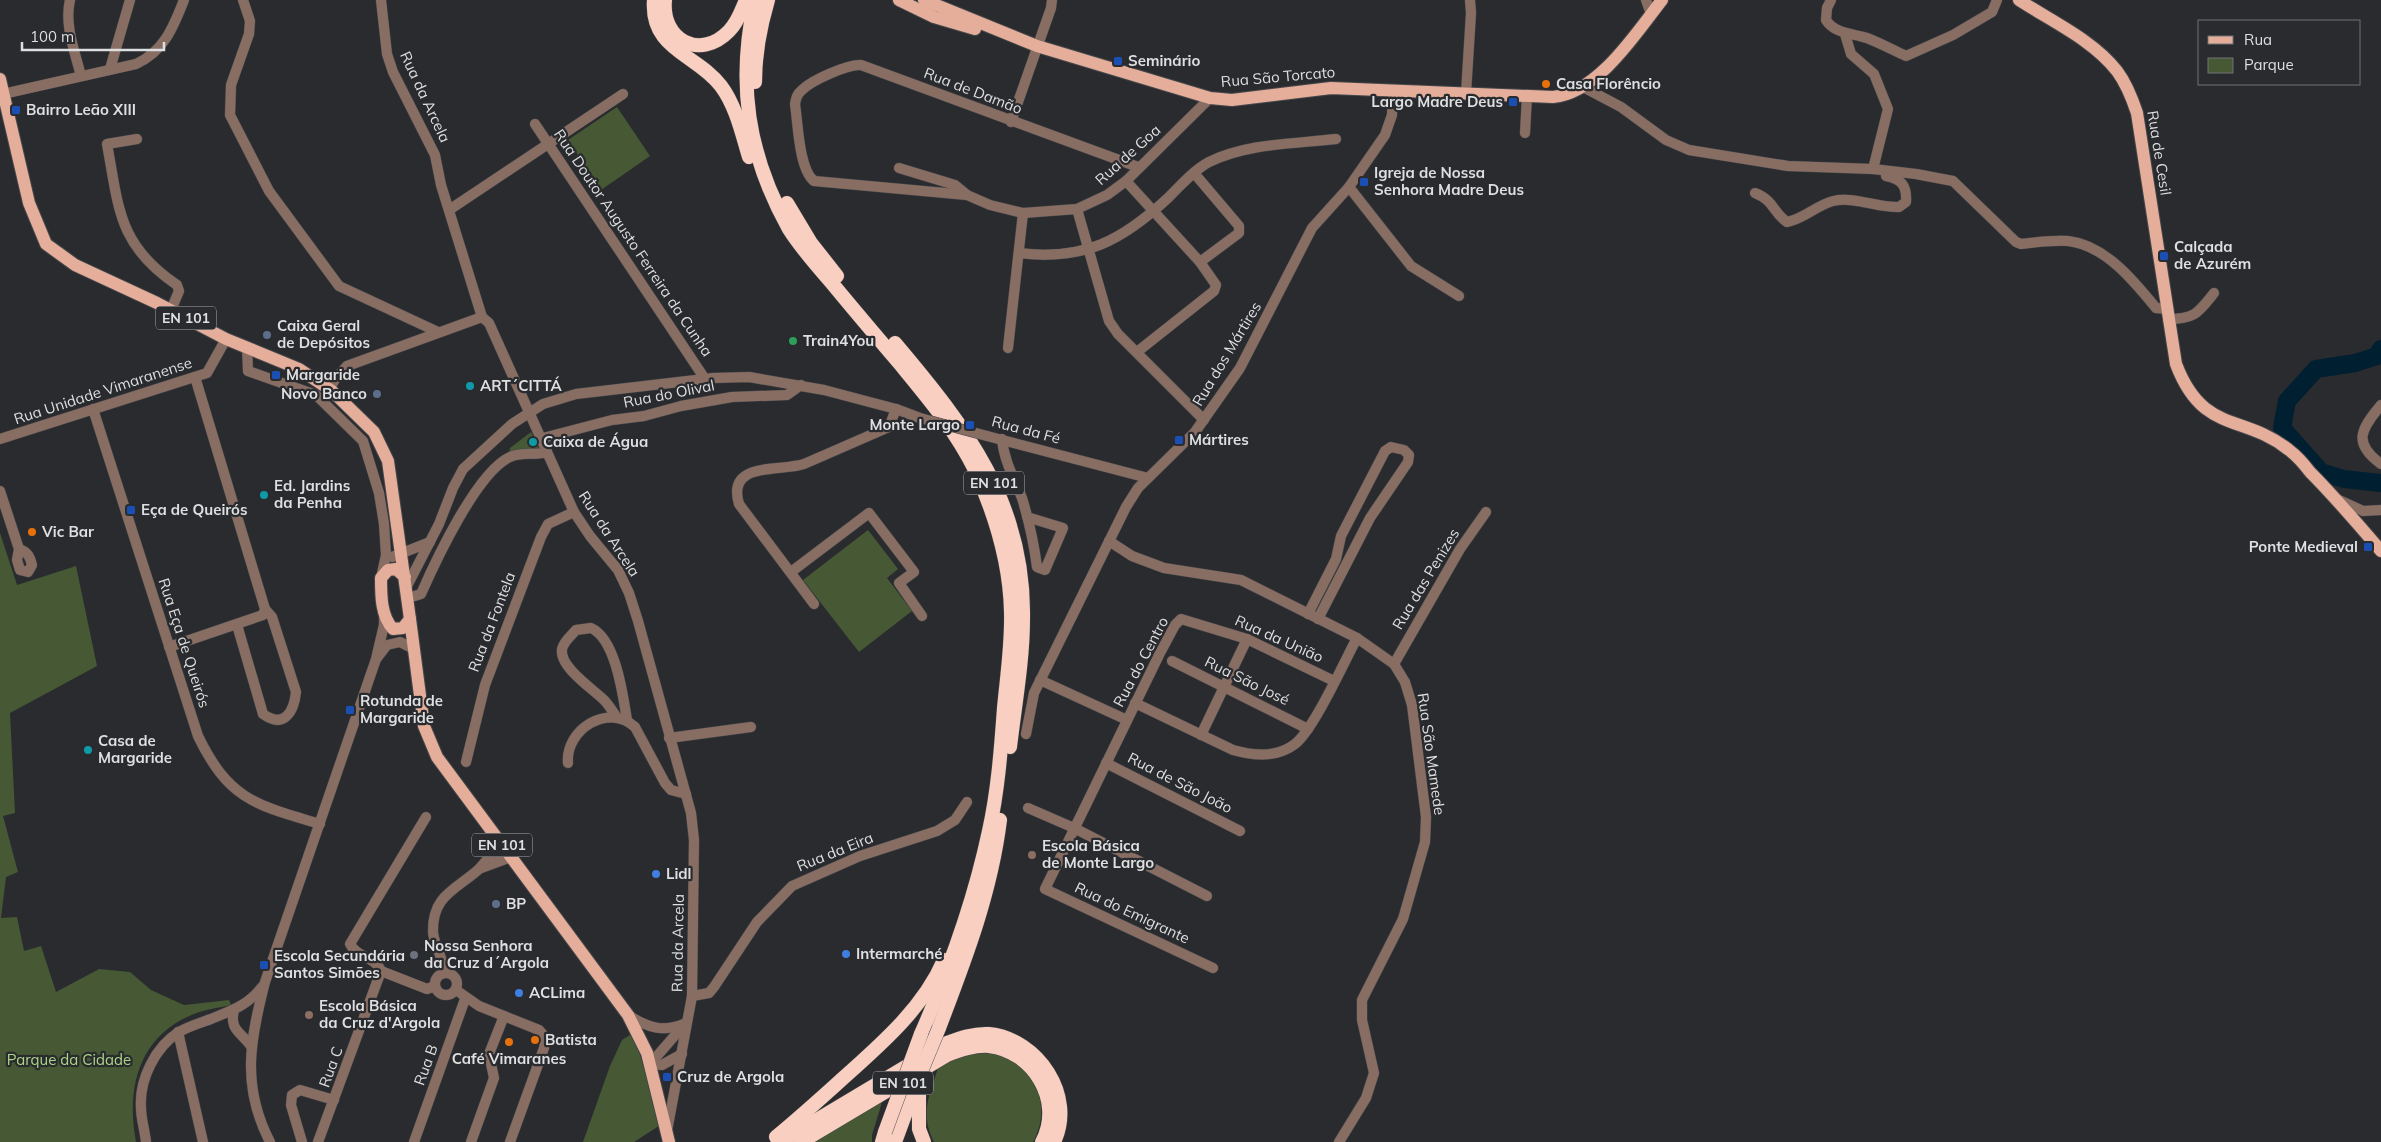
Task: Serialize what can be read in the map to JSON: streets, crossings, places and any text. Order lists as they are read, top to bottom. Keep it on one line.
{"streets":{"highway":["EN 101"],"main road":["Rua São Torcato","Rua de Cesil"],"street":["Rua de Damão","Rua da Arcela","Rua de Goa","Rua Doutor Augusto Ferreira da Cunha","Rua dos Mártires","Rua Unidade Vimaranense","Rua do Olival","Rua da Fé","Rua das Penizes","Rua da Fontela","Rua da União","Rua Eça de Queirós","Rua do Centro","Rua São José","Rua São Mamede","Rua de São João","Rua da Eira","Rua do Emigrante","Rua B","Rua C"]},"crossings":[["Rua São Torcato","Rua de Goa"],["Rua São Torcato","Rua dos Mártires"],["Rua de Damão","Rua de Goa"],["Rua da Arcela","EN 101"],["Rua da Arcela","Rua do Olival"],["Rua da Arcela","Rua da Fé"],["Rua da Arcela","Rua da Fontela"],["Rua da Arcela","Rua da Eira"],["Rua Doutor Augusto Ferreira da Cunha","Rua da Fé"],["EN 101","Rua Unidade Vimaranense"],["EN 101","Rua da Fé"],["Rua dos Mártires","Rua da Fé"],["Rua dos Mártires","Rua São Mamede"],["Rua Unidade Vimaranense","Rua Eça de Queirós"],["Rua do Olival","Rua da Fé"],["Rua das Penizes","Rua São Mamede"],["Rua da União","Rua do Centro"],["Rua do Centro","Rua do Emigrante"],["Rua de São João","Rua do Emigrante"]],"parks":["Parque da Cidade"],"places":{"transit":["Seminário","Largo Madre Deus","Bairro Leão XIII","Igreja de Nossa Senhora Madre Deus","Calçada de Azurém","Margaride","Monte Largo","Mártires","Eça de Queirós","Ponte Medieval","Rotunda de Margaride","Escola Secundária Santos Simões","Cruz de Argola"],"other":["Casa Florêncio","Caixa Geral de Depósitos","Train4You","ART´CITTÁ","Novo Banco","Caixa de Água","Ed. Jardins da Penha","Vic Bar","Casa de Margaride","Escola Básica de Monte Largo","Lidl","BP","Intermarché","Nossa Senhora da Cruz d´Argola","ACLima","Escola Básica da Cruz d'Argola","Batista","Café Vimaranes"]},"legend":["Rua","Parque"],"scale_bar":"100 m"}
